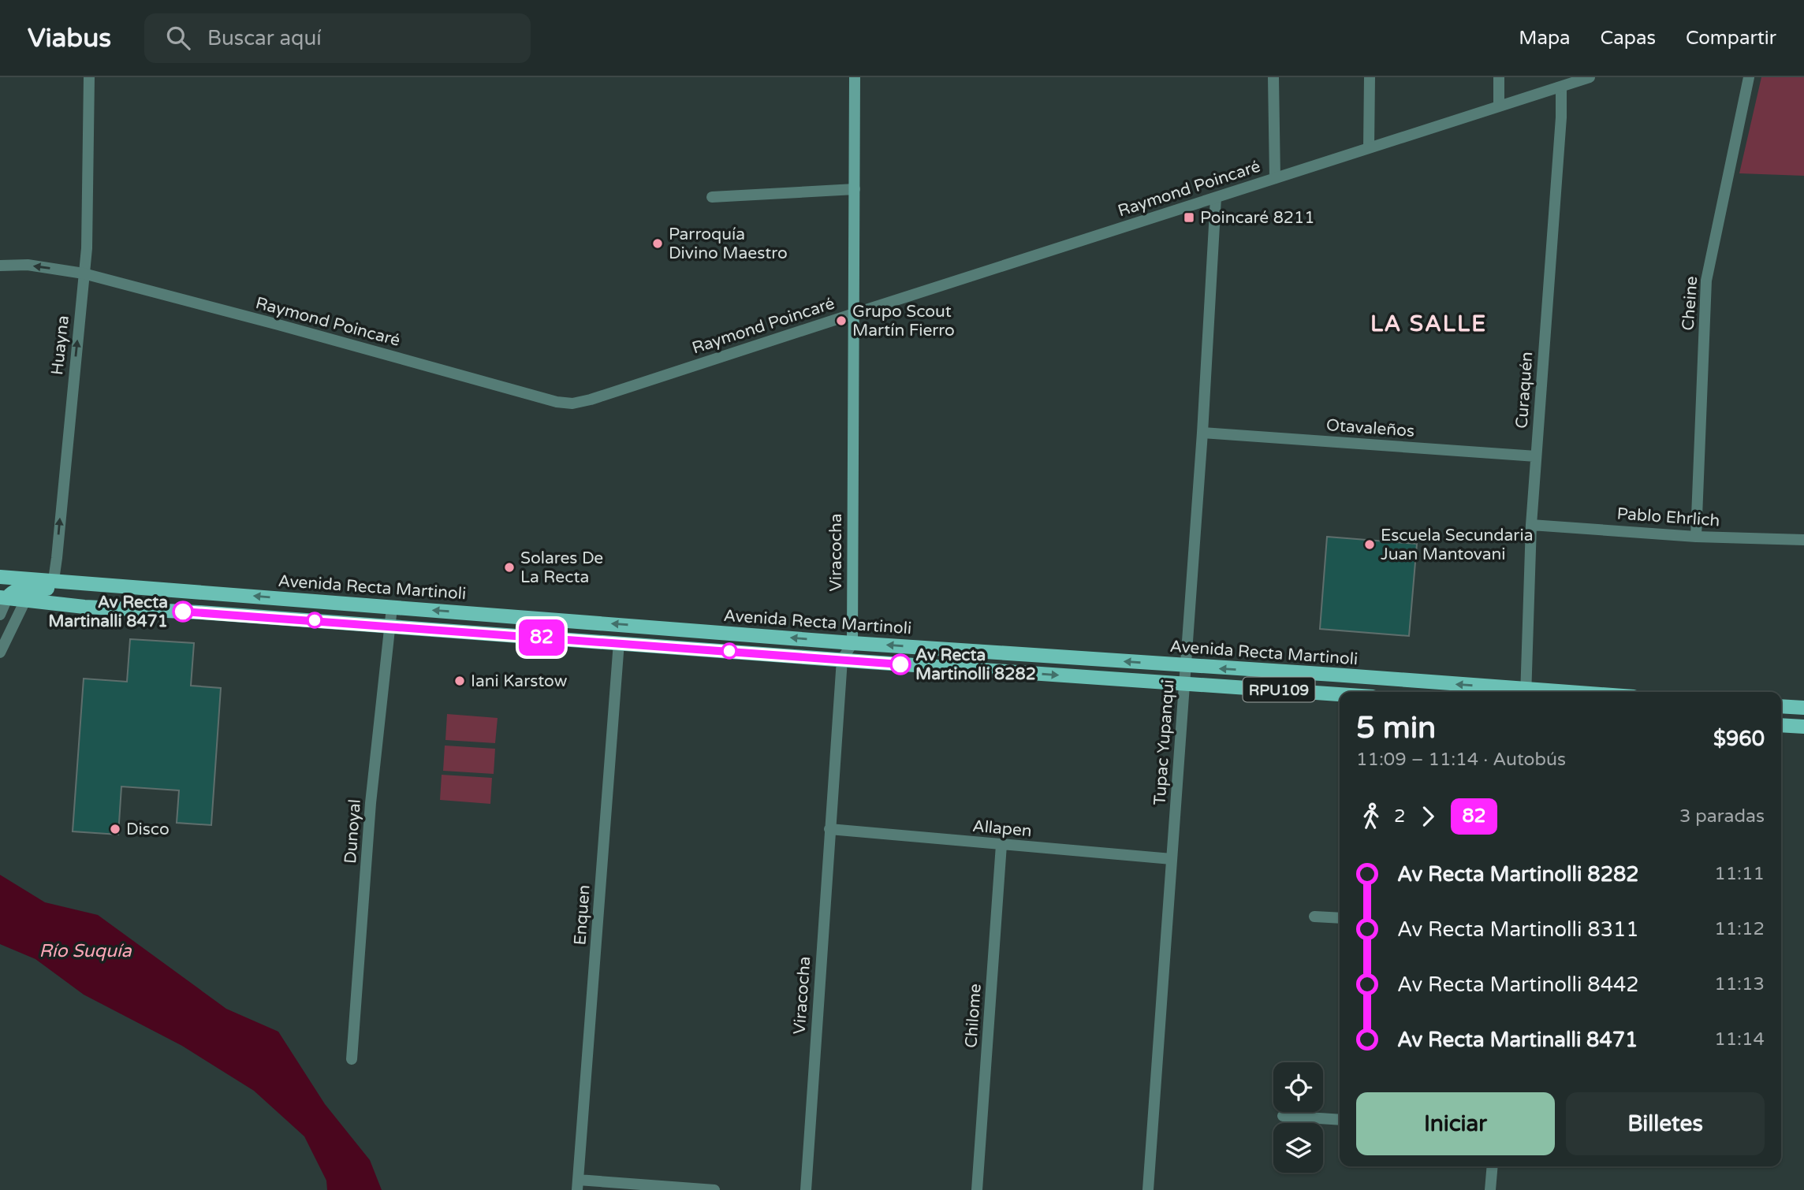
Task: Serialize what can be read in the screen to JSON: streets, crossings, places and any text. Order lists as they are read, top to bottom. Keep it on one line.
{"streets":{"main road":["Viracocha","Avenida Recta Martinoli","RPU109"],"street":["Raymond Poincaré","Cheine","Huayna","Curaquén","Otavaleños","Pablo Ehrlich","Tupac Yupanqui","Allapen","Dunoyal","Enquen","Chilome"]},"crossings":[["Raymond Poincaré","Huayna"],["Raymond Poincaré","Curaquén"],["Raymond Poincaré","Viracocha"],["Raymond Poincaré","Tupac Yupanqui"],["Cheine","Pablo Ehrlich"],["Huayna","Avenida Recta Martinoli"],["Curaquén","Otavaleños"],["Curaquén","Pablo Ehrlich"],["Otavaleños","Tupac Yupanqui"],["Viracocha","Avenida Recta Martinoli"],["Viracocha","RPU109"],["Viracocha","Allapen"],["Avenida Recta Martinoli","Tupac Yupanqui"],["Avenida Recta Martinoli","Dunoyal"],["RPU109","Tupac Yupanqui"],["RPU109","Dunoyal"],["RPU109","Enquen"],["Tupac Yupanqui","Allapen"],["Allapen","Chilome"]],"one_way":["Huayna"],"districts":["LA SALLE"],"water":["Río Suquía"],"places":{"transit":["Poincaré 8211"],"other":["Parroquía Divino Maestro","Grupo Scout Martín Fierro","Escuela Secundaria Juan Mantovani","Solares De La Recta","Av Recta Martinalli 8471","Av Recta Martinolli 8282","Iani Karstow","Disco"]},"lines":["bus line 82"],"page":{"header":"Viabus","search":"Buscar aquí","nav":["Mapa","Capas","Compartir"],"on_map":"82","heading":["5 min","11:09 – 11:14 · Autobús","$960"],"legs":["2","82","3 paradas"],"list":[{"name":"Av Recta Martinolli 8282","value":"11:11"},{"name":"Av Recta Martinolli 8311","value":"11:12"},{"name":"Av Recta Martinolli 8442","value":"11:13"},{"name":"Av Recta Martinalli 8471","value":"11:14"}],"buttons":["Iniciar","Billetes"]}}
